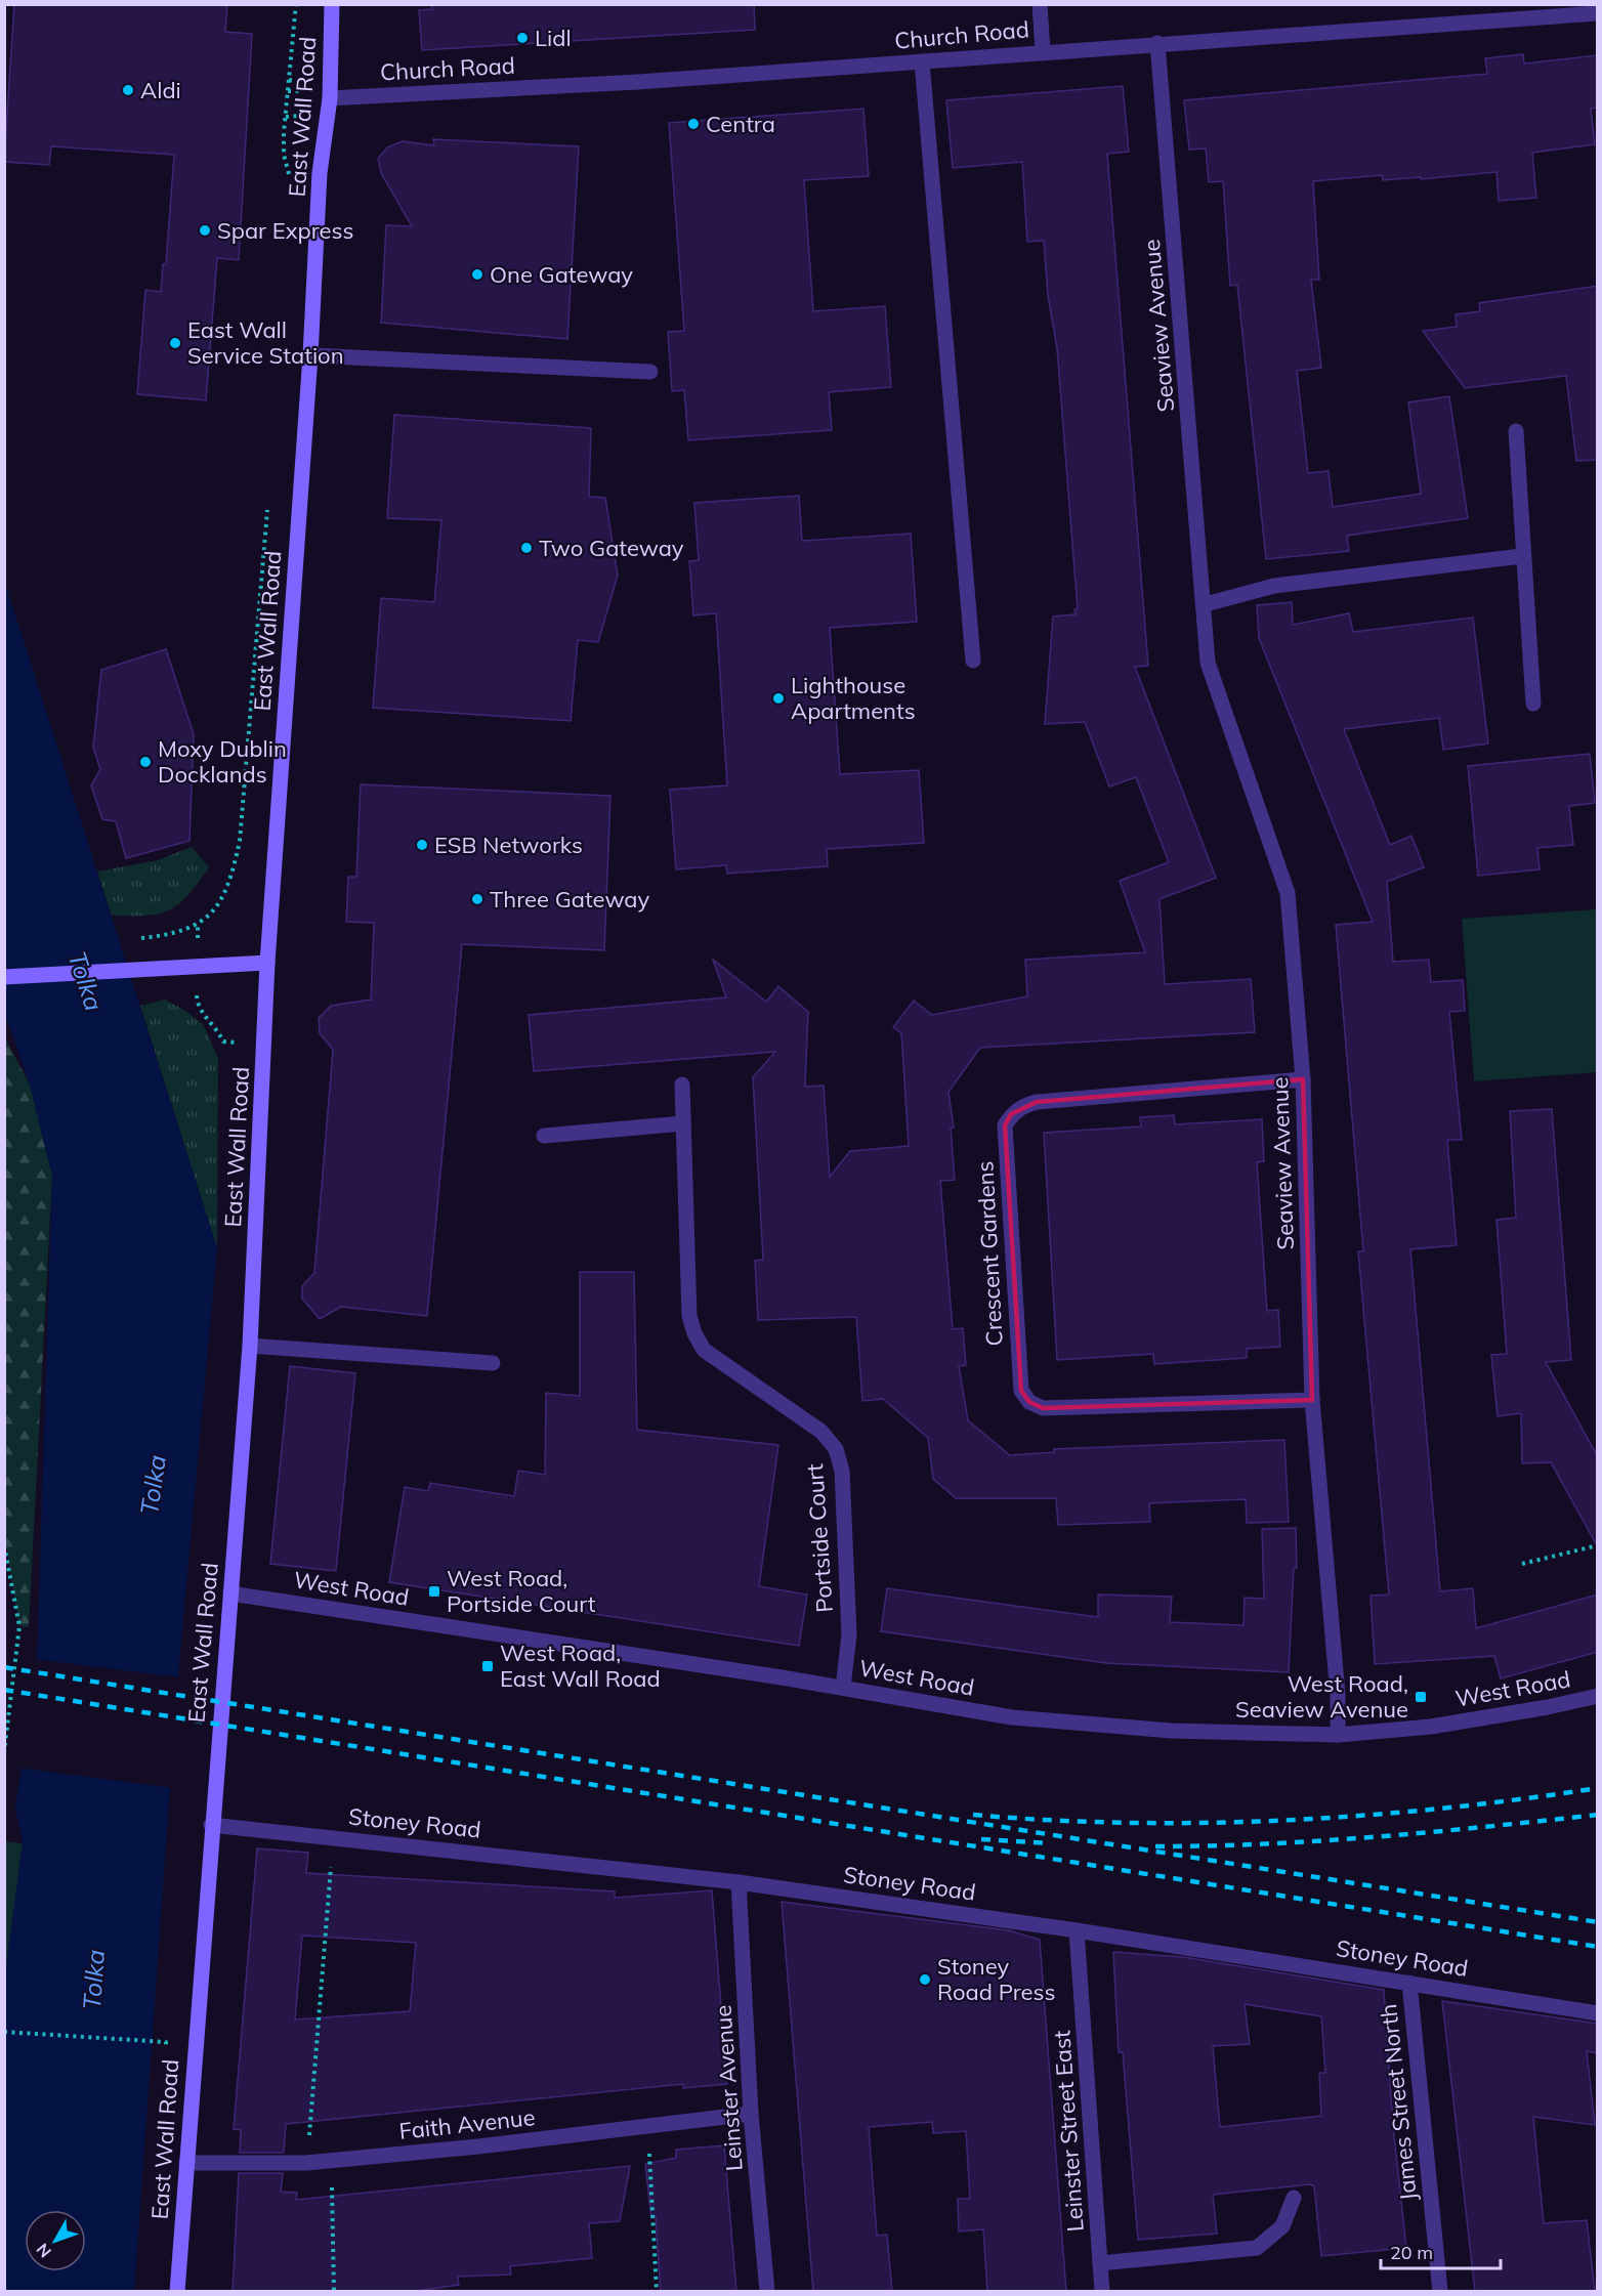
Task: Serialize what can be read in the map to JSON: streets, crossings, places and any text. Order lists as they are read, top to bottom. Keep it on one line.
{"streets":{"main road":["East Wall Road"],"street":["Church Road","Seaview Avenue","Crescent Gardens","Portside Court","West Road","Stoney Road","Leinster Avenue","James Street North","Faith Avenue","Leinster Street East"]},"crossings":[["Church Road","East Wall Road"],["Church Road","Seaview Avenue"],["East Wall Road","West Road"],["East Wall Road","Stoney Road"],["East Wall Road","Faith Avenue"],["Seaview Avenue","Crescent Gardens"],["Seaview Avenue","West Road"],["Portside Court","West Road"],["Stoney Road","Leinster Avenue"],["Stoney Road","James Street North"],["Stoney Road","Leinster Street East"],["Leinster Avenue","Faith Avenue"]],"water":["Tolka"],"places":{"other":["Lidl","Aldi","Centra","Spar Express","One Gateway","East Wall Service Station","Two Gateway","Lighthouse Apartments","Moxy Dublin Docklands","ESB Networks","Three Gateway","Stoney Road Press"],"transit":["West Road, Portside Court","West Road, East Wall Road","West Road, Seaview Avenue"]},"scale_bar":"20 m","north":"bottom left"}
